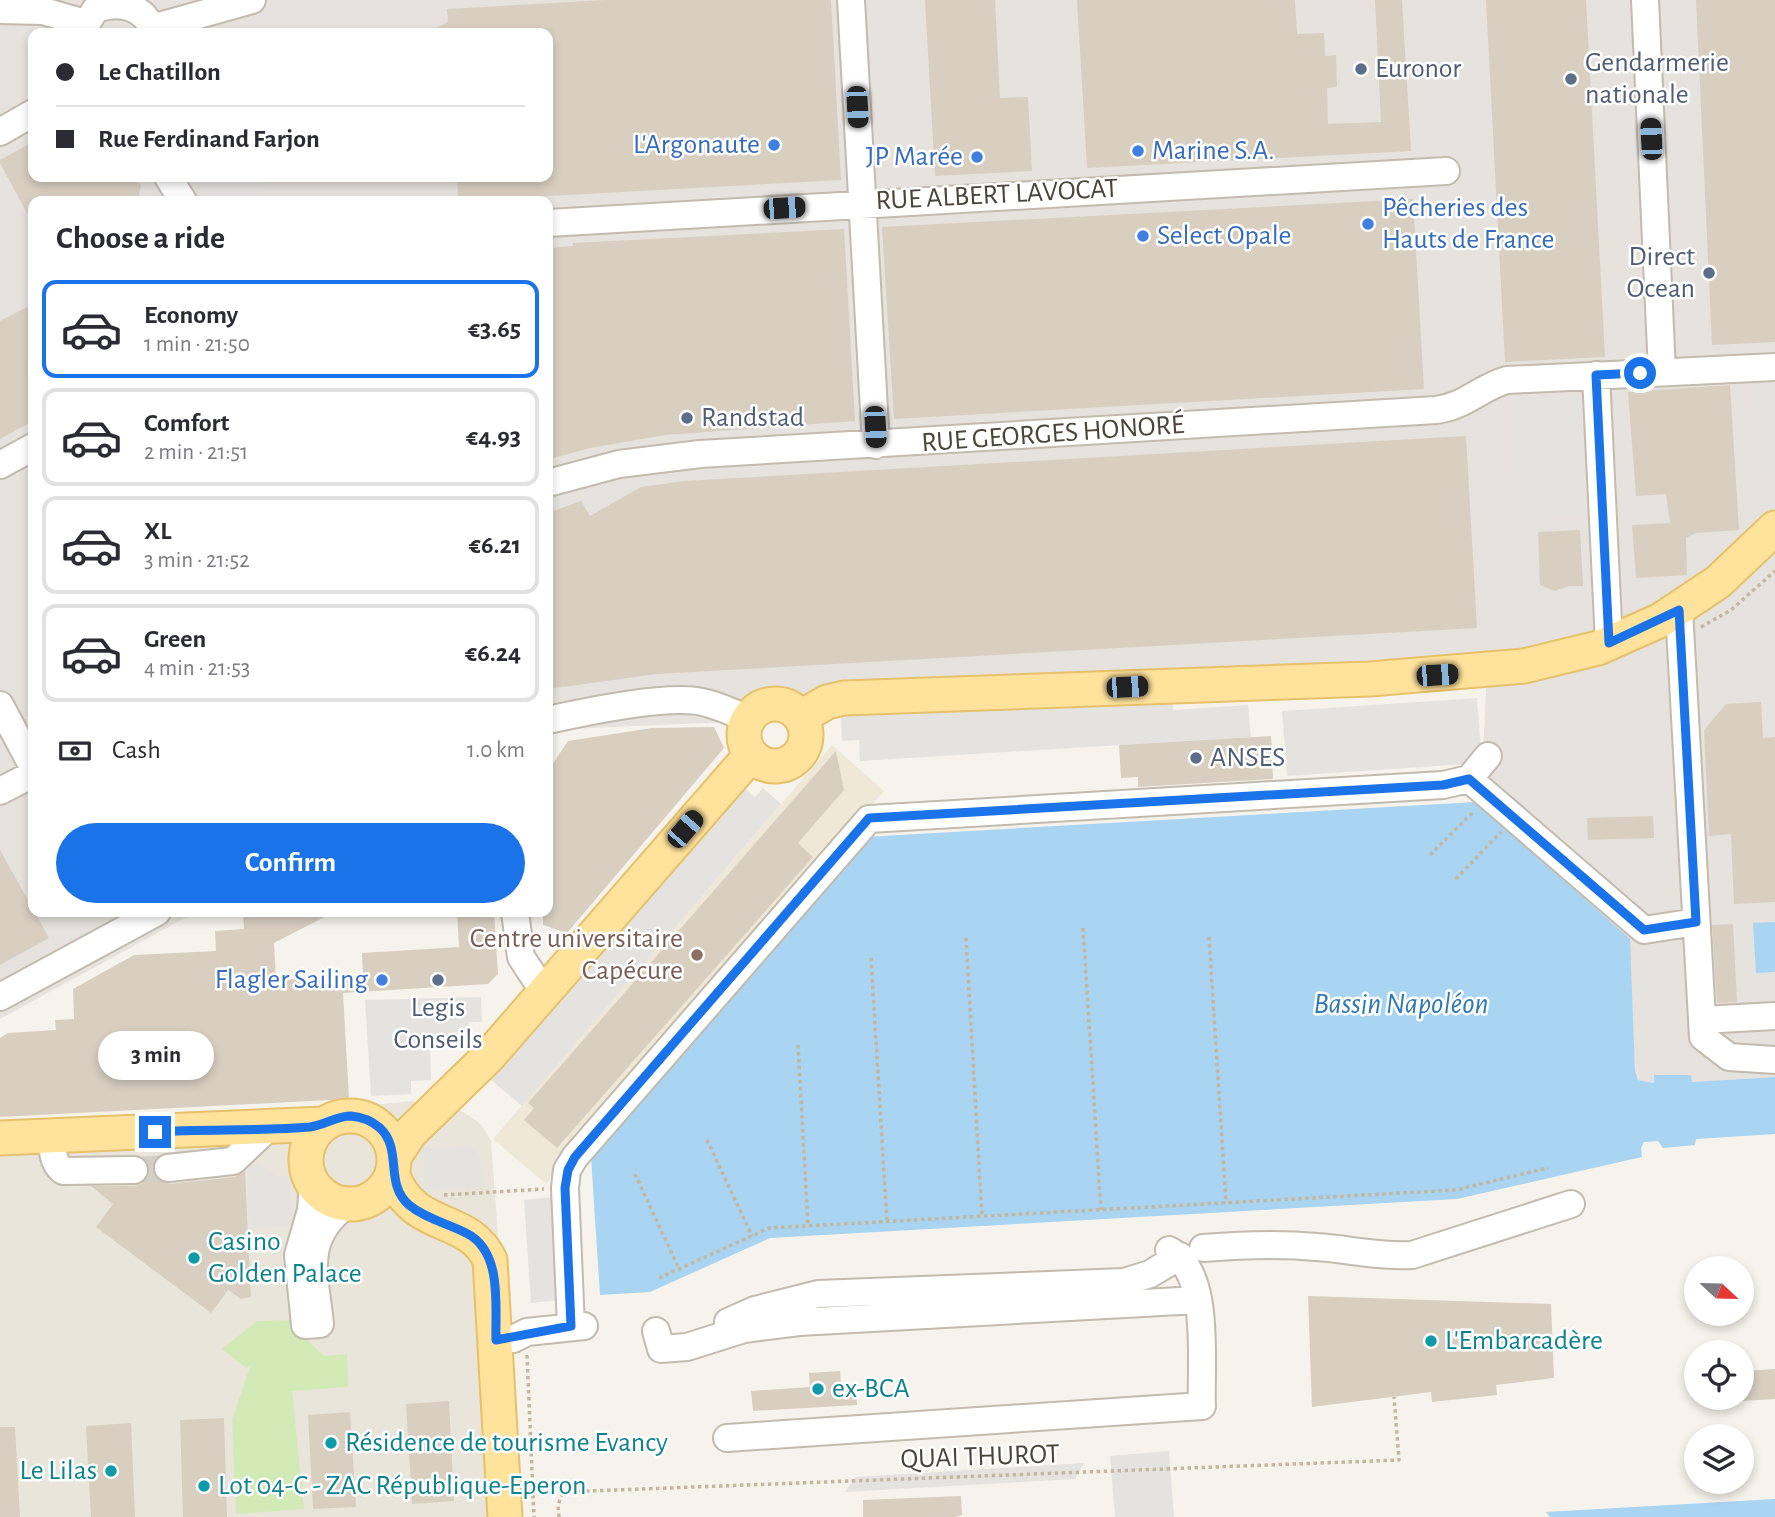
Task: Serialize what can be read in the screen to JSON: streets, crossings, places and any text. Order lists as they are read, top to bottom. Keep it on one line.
{"streets":{"street":["RUE ALBERT LAVOCAT","RUE GEORGES HONORÉ"],"path":["QUAI THUROT"]},"water":["Bassin Napoléon"],"places":["Euronor","Gendarmerie nationale","L'Argonaute","Marine S.A.","JP Marée","Pêcheries des Hauts de France","Select Opale","Direct Ocean","Randstad","ANSES","Centre universitaire Capécure","Flagler Sailing","Legis Conseils","Casino Golden Palace","L'Embarcadère","ex-BCA","Résidence de tourisme Evancy","Le Lilas","Lot 04-C - ZAC République-Eperon"],"north":"right","page":{"banner":["Le Chatillon","Rue Ferdinand Farjon"],"heading":"Choose a ride","list":[{"name":"Economy","note":"1 min · 21:50","value":"€3.65"},{"name":"Comfort","note":"2 min · 21:51","value":"€4.93"},{"name":"XL","note":"3 min · 21:52","value":"€6.21"},{"name":"Green","note":"4 min · 21:53","value":"€6.24"}],"pay":["Cash","1.0 km"],"buttons":"Confirm","bubble":"3 min"}}
